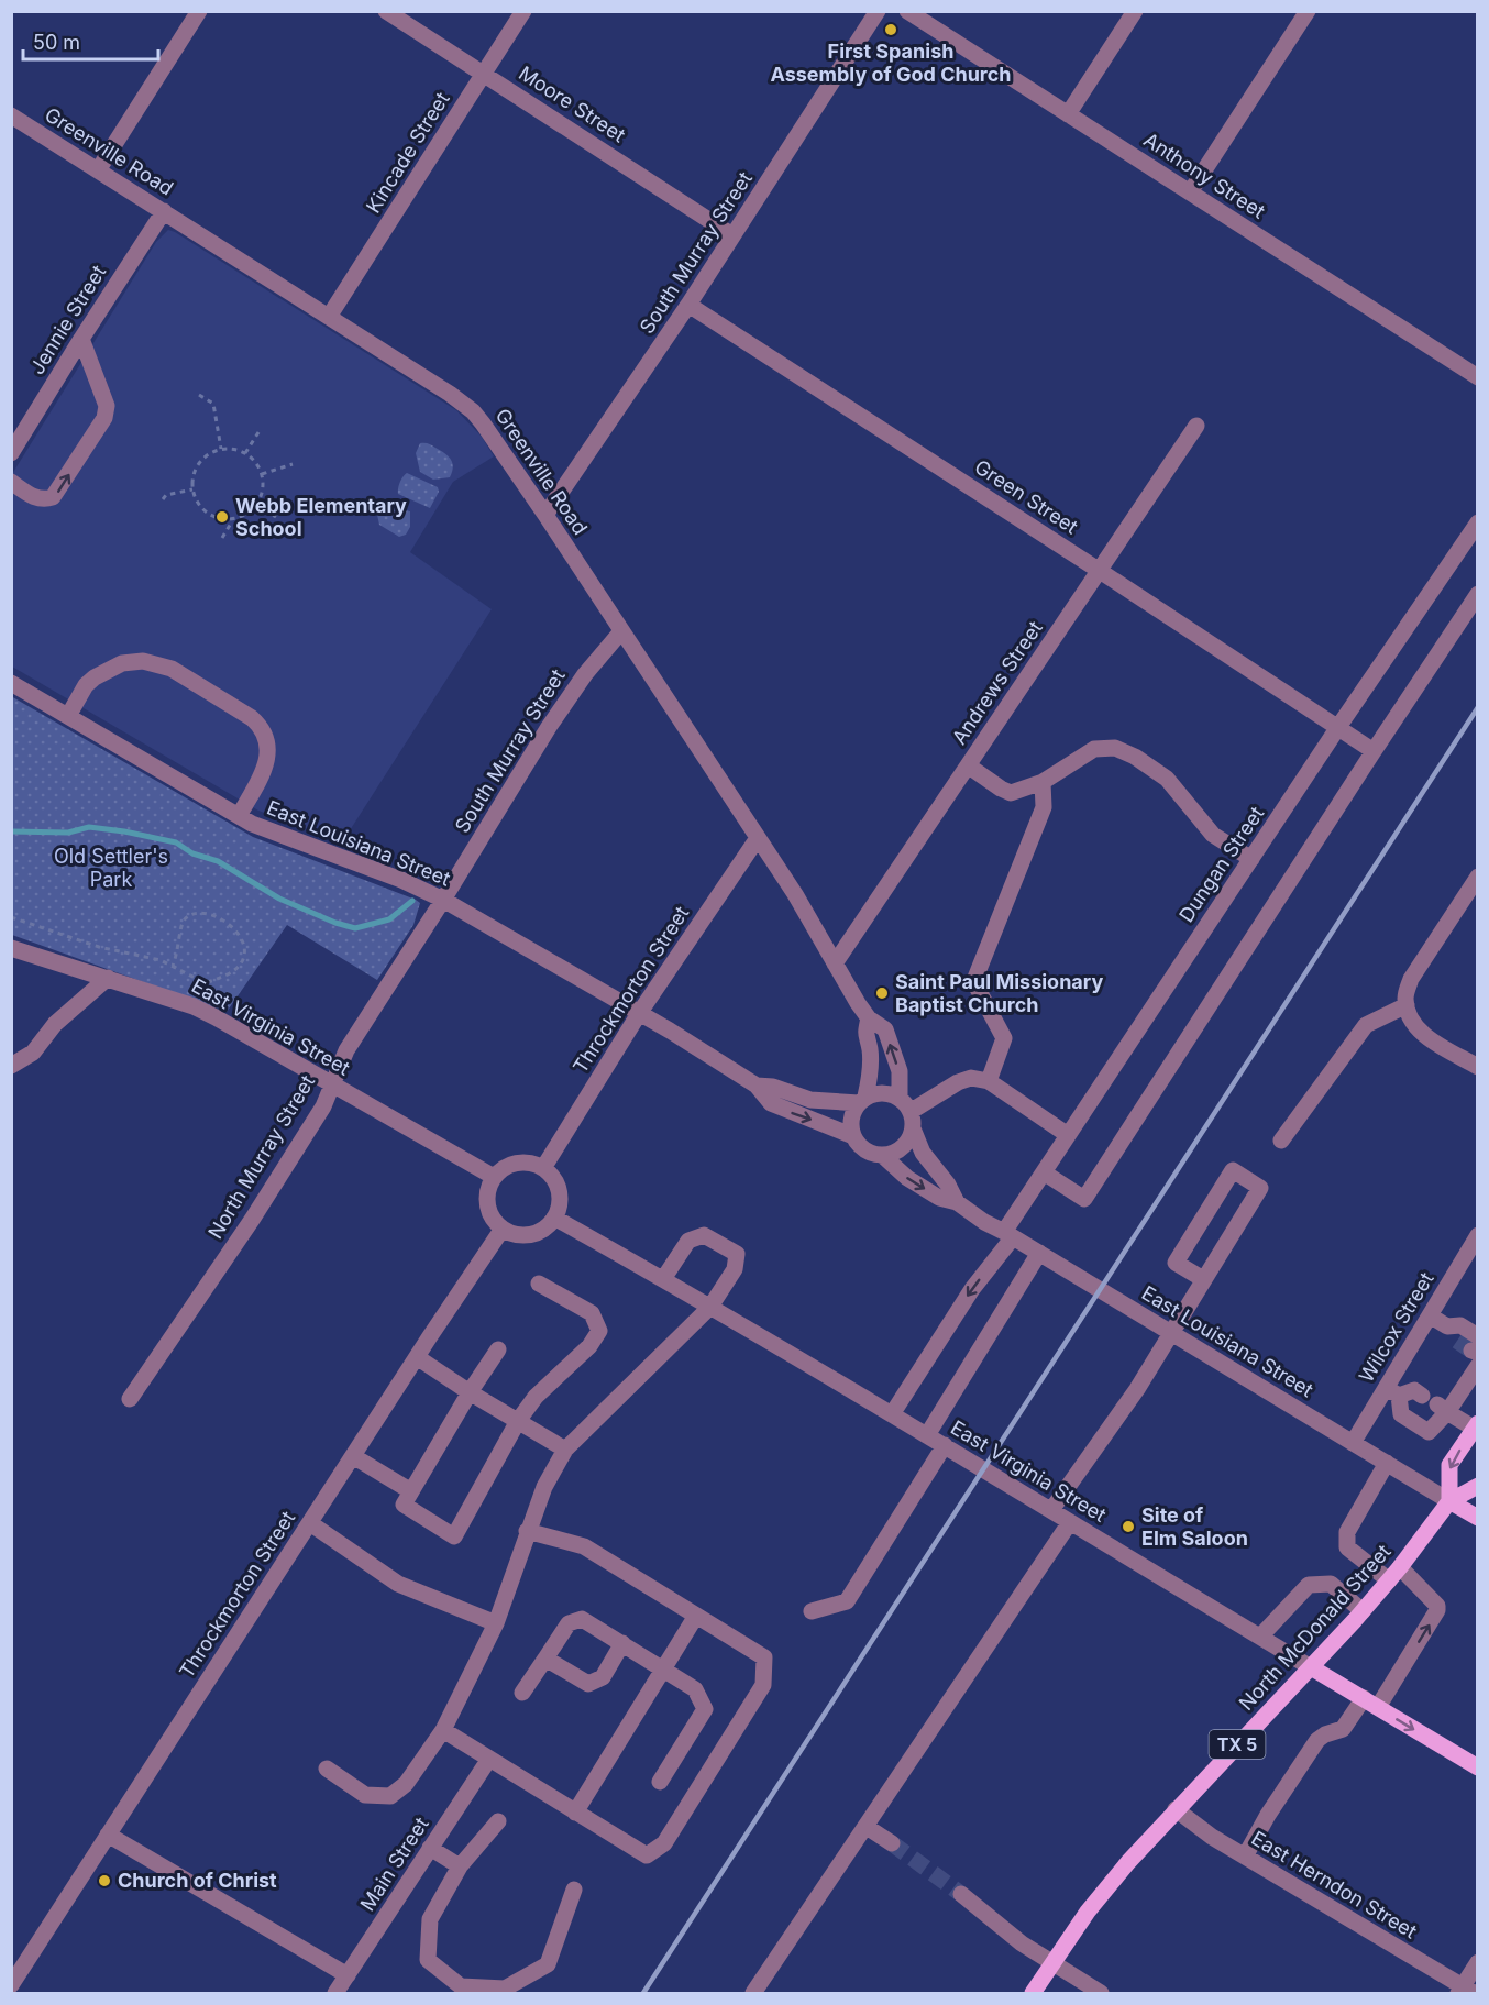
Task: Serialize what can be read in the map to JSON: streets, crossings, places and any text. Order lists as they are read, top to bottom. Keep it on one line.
{"streets":{"main road":["East Louisiana Street","East Virginia Street","North McDonald Street","TX 5"],"street":["Moore Street","Greenville Road","Kincade Street","Anthony Street","South Murray Street","Jennie Street","Green Street","Andrews Street","Dungan Street","Throckmorton Street","North Murray Street","Wilcox Street","Main Street","East Herndon Street"]},"crossings":[["Moore Street","Kincade Street"],["Moore Street","South Murray Street"],["Greenville Road","Kincade Street"],["Greenville Road","South Murray Street"],["Greenville Road","Jennie Street"],["Greenville Road","Andrews Street"],["Greenville Road","East Louisiana Street"],["Greenville Road","Throckmorton Street"],["South Murray Street","Green Street"],["South Murray Street","East Louisiana Street"],["South Murray Street","North Murray Street"],["Green Street","Andrews Street"],["Green Street","Dungan Street"],["East Louisiana Street","Dungan Street"],["East Louisiana Street","Throckmorton Street"],["East Louisiana Street","North Murray Street"],["East Louisiana Street","Wilcox Street"],["East Louisiana Street","North McDonald Street"],["East Louisiana Street","TX 5"],["Dungan Street","East Virginia Street"],["Throckmorton Street","East Virginia Street"],["East Virginia Street","North Murray Street"],["East Virginia Street","North McDonald Street"],["North McDonald Street","TX 5"],["North McDonald Street","East Herndon Street"]],"parks":["Old Settler's Park"],"places":["First Spanish Assembly of God Church","Webb Elementary School","Saint Paul Missionary Baptist Church","Site of Elm Saloon","Church of Christ"],"scale_bar":"50 m"}
